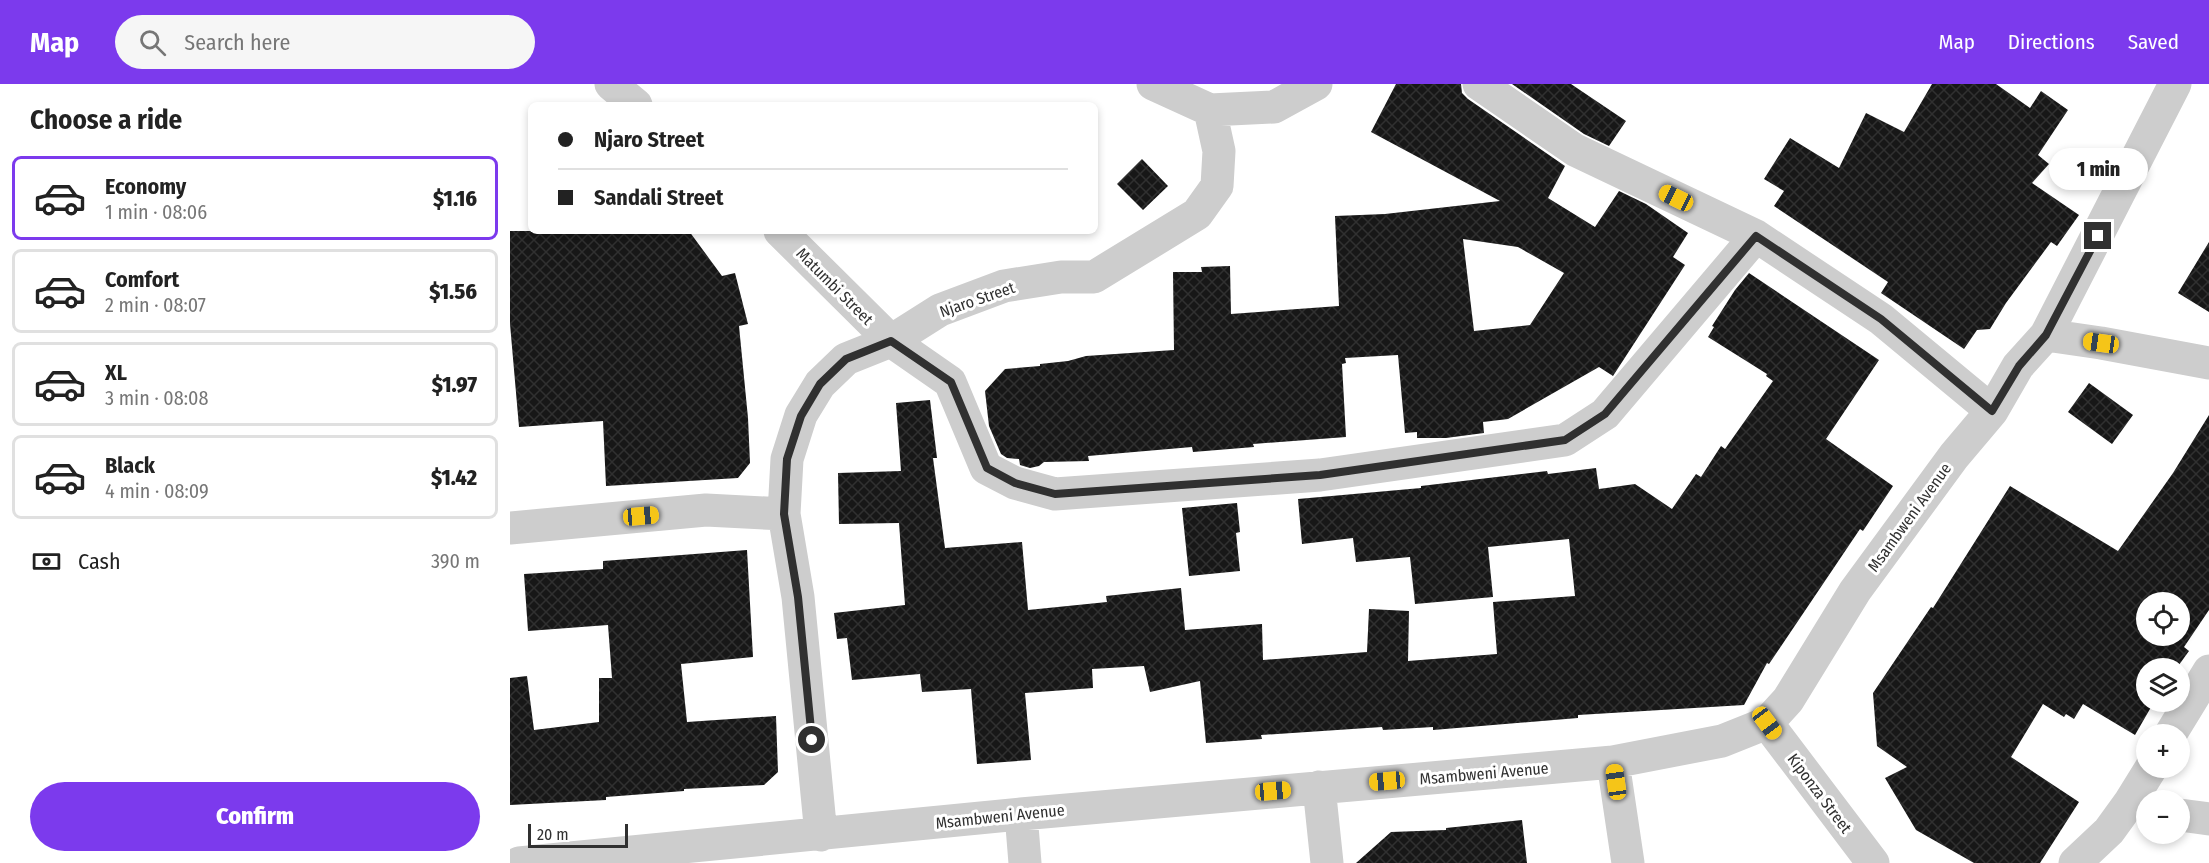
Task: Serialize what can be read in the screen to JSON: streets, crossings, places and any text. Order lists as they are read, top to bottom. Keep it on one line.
{"streets":{"street":["Matumbi Street","Njaro Street","Msambweni Avenue","Kiponza Street"]},"crossings":[["Matumbi Street","Njaro Street"],["Njaro Street","Msambweni Avenue"],["Msambweni Avenue","Kiponza Street"]],"scale_bar":"20 m","page":{"header":"Map","search":"Search here","nav":["Map","Directions","Saved"],"heading":"Choose a ride","banner":["Njaro Street","Sandali Street"],"bubble":"1 min","list":[{"name":"Economy","note":"1 min · 08:06","value":"$1.16"},{"name":"Comfort","note":"2 min · 08:07","value":"$1.56"},{"name":"XL","note":"3 min · 08:08","value":"$1.97"},{"name":"Black","note":"4 min · 08:09","value":"$1.42"}],"pay":["Cash","390 m"],"map_buttons":["+","−"],"buttons":"Confirm","scale":"20 m"}}
